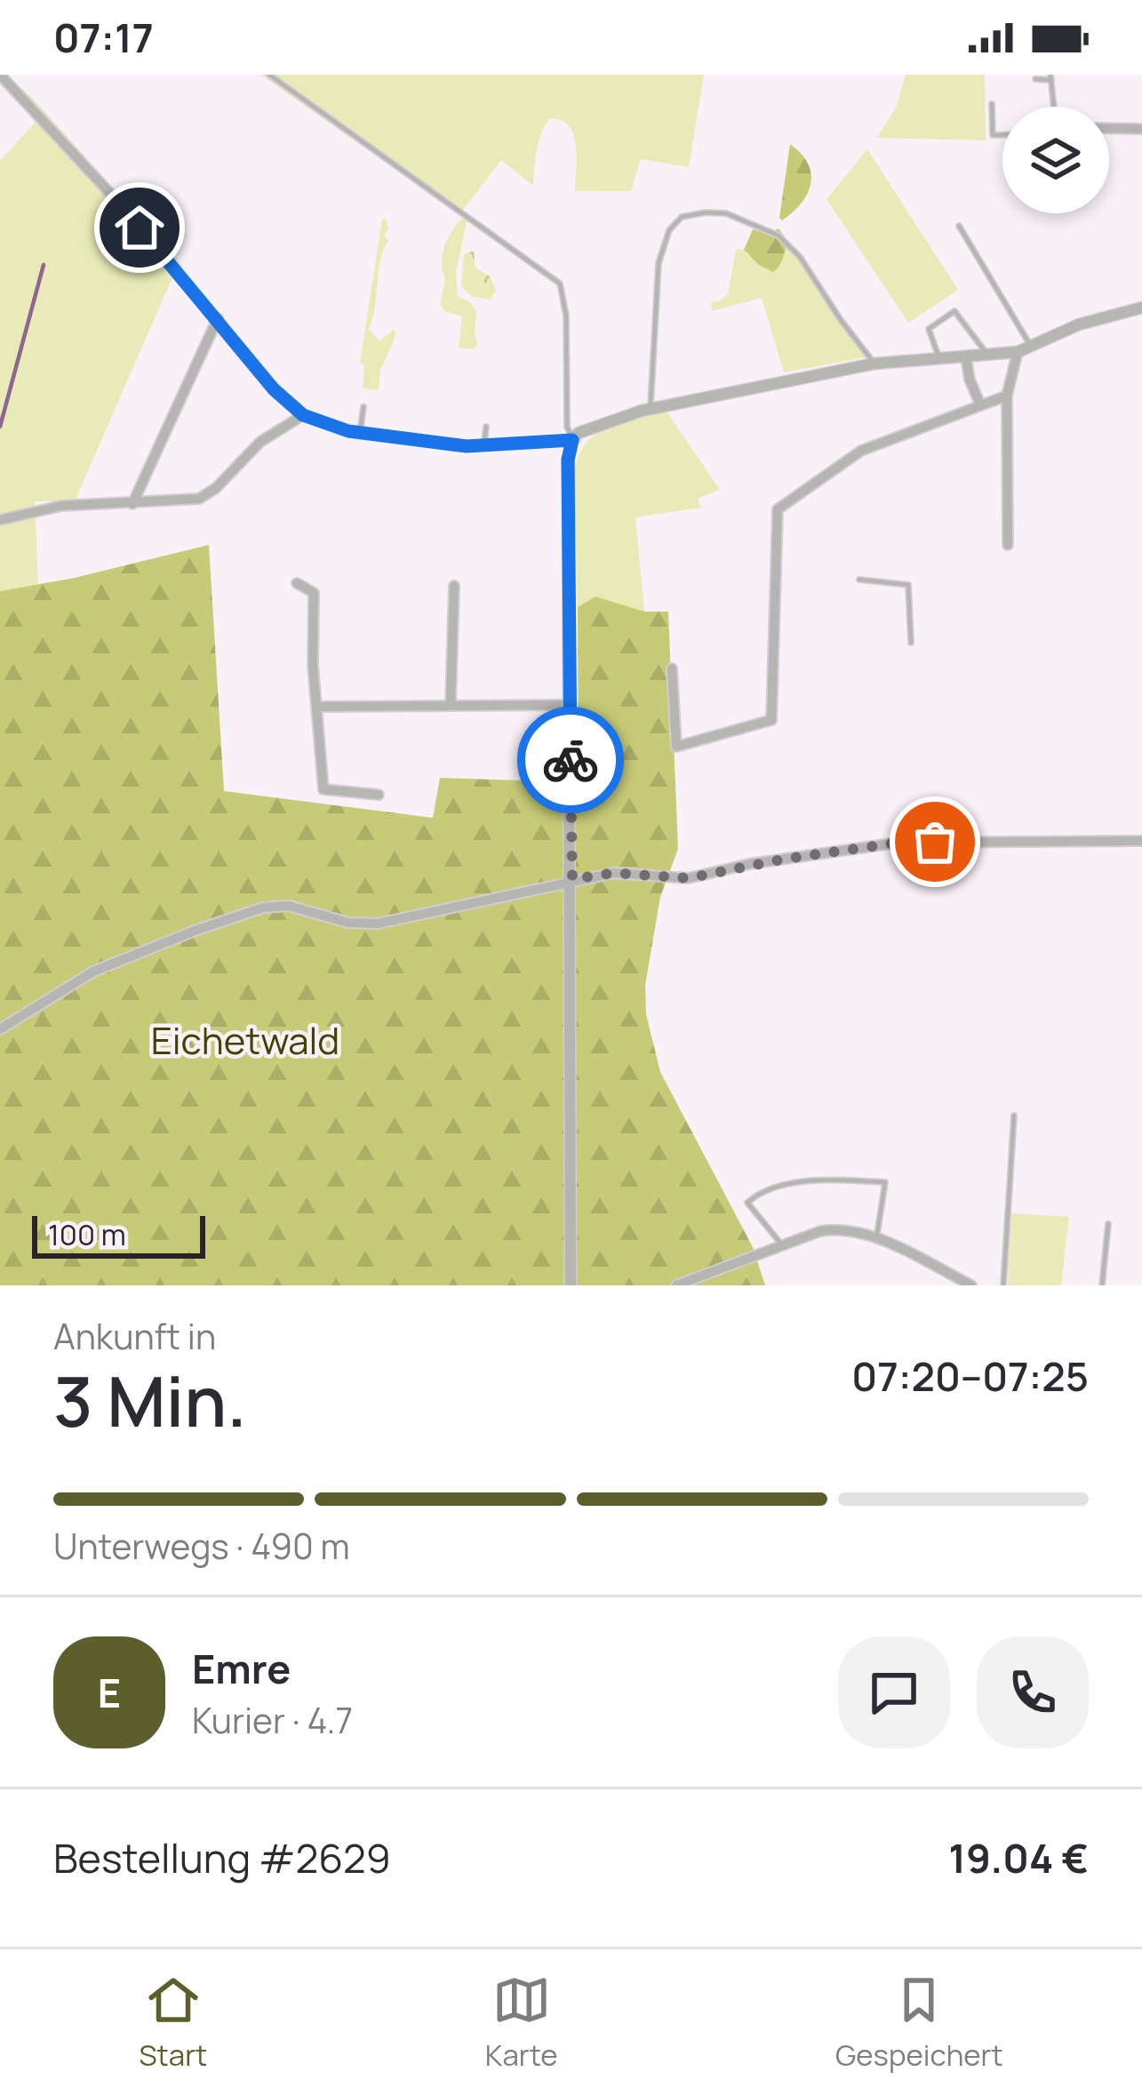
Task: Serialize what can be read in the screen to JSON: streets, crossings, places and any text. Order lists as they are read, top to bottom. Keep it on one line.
{"parks":["Eichetwald"],"scale_bar":"100 m","page":{"status":"07:17","scale":"100 m","heading":["3 Min.","Ankunft in","07:20–07:25"],"panel":["Emre","Kurier · 4.7","Bestellung #2629","19.04 €"],"bar":"Unterwegs · 490 m","round":"E","tabs":["Start","Karte","Gespeichert"]}}
